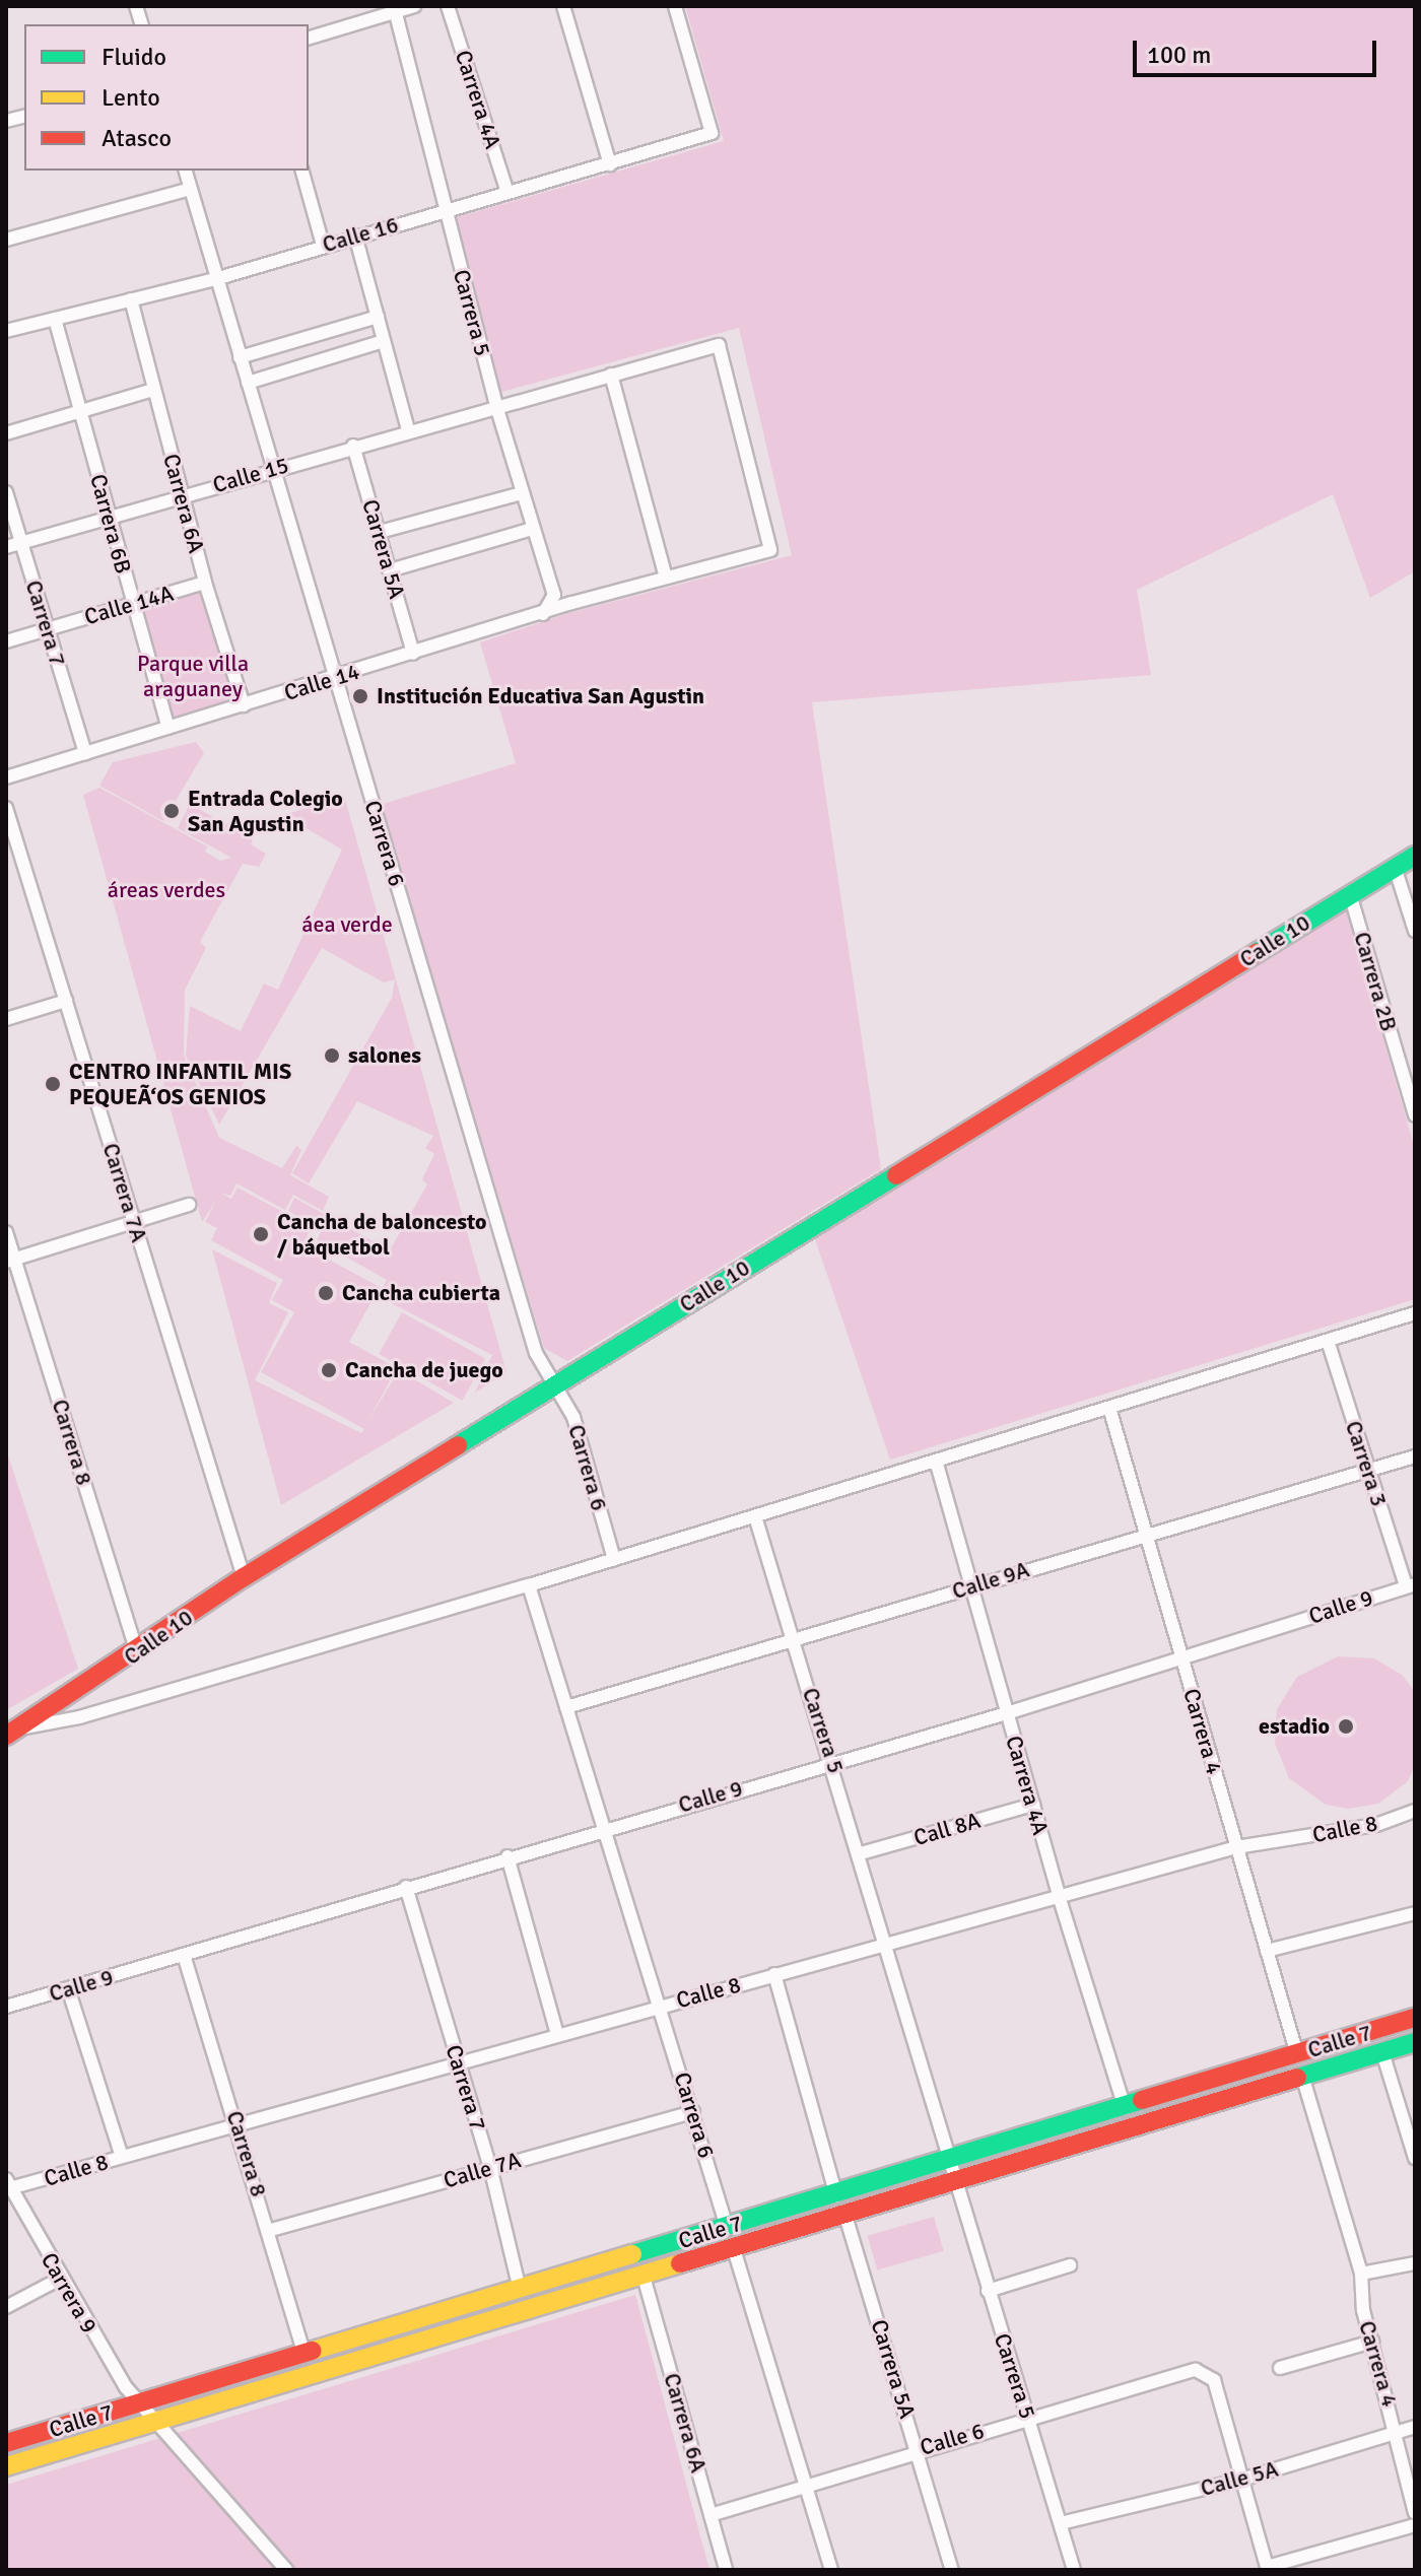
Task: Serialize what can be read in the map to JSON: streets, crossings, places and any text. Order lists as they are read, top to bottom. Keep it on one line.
{"streets":{"main road":["Calle 10","Calle 7"],"street":["Carrera 4A","Calle 16","Carrera 5","Calle 15","Carrera 6A","Carrera 6B","Carrera 5A","Calle 14A","Carrera 7","Calle 14","Carrera 6","Carrera 2B","Carrera 7A","Carrera 8","Carrera 3","Calle 9A","Calle 9","Carrera 4","Call 8A","Calle 8","Calle 7A","Carrera 9","Calle 6","Calle 5A"]},"crossings":[["Carrera 4A","Calle 16"],["Carrera 4A","Calle 10"],["Carrera 4A","Calle 9A"],["Carrera 4A","Calle 9"],["Carrera 4A","Call 8A"],["Carrera 4A","Calle 8"],["Carrera 4A","Calle 7"],["Calle 16","Carrera 5"],["Calle 16","Carrera 6A"],["Calle 16","Carrera 6B"],["Calle 16","Carrera 6"],["Carrera 5","Calle 15"],["Carrera 5","Calle 14"],["Carrera 5","Calle 10"],["Carrera 5","Calle 9A"],["Carrera 5","Calle 9"],["Carrera 5","Call 8A"],["Carrera 5","Calle 8"],["Carrera 5","Calle 7"],["Carrera 5","Calle 6"],["Carrera 5","Calle 5A"],["Calle 15","Carrera 6A"],["Calle 15","Carrera 6B"],["Calle 15","Carrera 5A"],["Calle 15","Carrera 7"],["Calle 15","Calle 14"],["Calle 15","Carrera 6"],["Carrera 6A","Calle 14A"],["Carrera 6A","Calle 14"],["Carrera 6A","Calle 7"],["Carrera 6A","Calle 6"],["Carrera 6B","Calle 14A"],["Carrera 6B","Calle 14"],["Carrera 5A","Calle 14"],["Carrera 5A","Calle 7"],["Carrera 5A","Calle 6"],["Calle 14A","Carrera 7"],["Carrera 7","Calle 14"],["Carrera 7","Calle 9"],["Carrera 7","Calle 8"],["Carrera 7","Calle 7"],["Carrera 7","Calle 7A"],["Calle 14","Carrera 6"],["Carrera 6","Calle 10"],["Carrera 6","Calle 9A"],["Carrera 6","Calle 9"],["Carrera 6","Calle 8"],["Carrera 6","Calle 7"],["Carrera 6","Calle 7A"],["Calle 10","Carrera 2B"],["Calle 10","Carrera 7A"],["Calle 10","Carrera 8"],["Calle 10","Carrera 3"],["Calle 10","Carrera 4"],["Carrera 8","Calle 9"],["Carrera 8","Calle 8"],["Carrera 8","Calle 7"],["Carrera 8","Calle 7A"],["Carrera 3","Calle 9A"],["Carrera 3","Calle 9"],["Calle 9A","Carrera 4"],["Calle 9","Carrera 4"],["Carrera 4","Calle 8"],["Carrera 4","Calle 7"],["Carrera 4","Calle 5A"],["Calle 8","Carrera 9"],["Calle 7","Carrera 9"],["Calle 6","Calle 5A"]],"parks":["Parque villa araguaney","áreas verdes","áea verde"],"places":["Institución Educativa San Agustin","Entrada Colegio San Agustin","salones","CENTRO INFANTIL MIS PEQUEÃ‘OS GENIOS","Cancha de baloncesto / báquetbol","Cancha cubierta","Cancha de juego","estadio"],"legend":["Fluido","Lento","Atasco"],"scale_bar":"100 m"}
